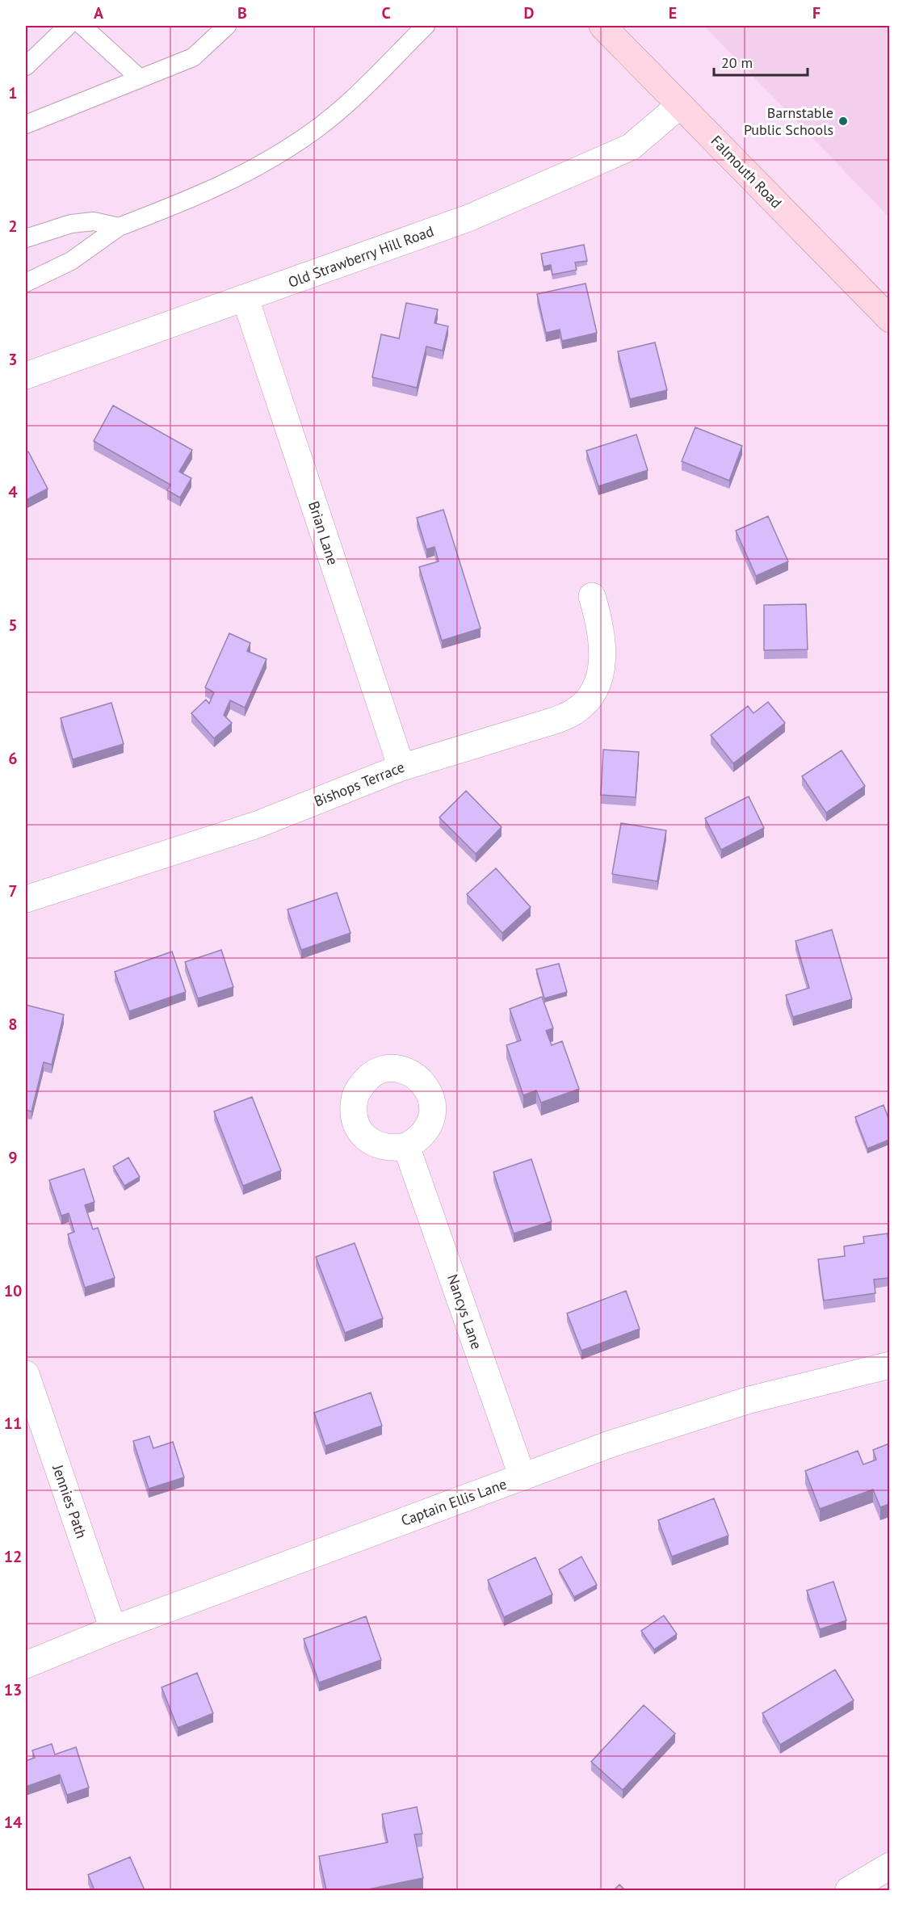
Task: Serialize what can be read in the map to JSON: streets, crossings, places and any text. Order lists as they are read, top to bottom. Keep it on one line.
{"streets":{"main road":["Falmouth Road"],"street":["Old Strawberry Hill Road","Brian Lane","Bishops Terrace","Nancys Lane","Jennies Path","Captain Ellis Lane"]},"crossings":[["Falmouth Road","Old Strawberry Hill Road"],["Old Strawberry Hill Road","Brian Lane"],["Brian Lane","Bishops Terrace"],["Nancys Lane","Captain Ellis Lane"],["Jennies Path","Captain Ellis Lane"]],"places":["Barnstable Public Schools"],"scale_bar":"20 m","grid":{"columns":["A","B","C","D","E","F"],"rows":["1","2","3","4","5","6","7","8","9","10","11","12","13","14"]}}
